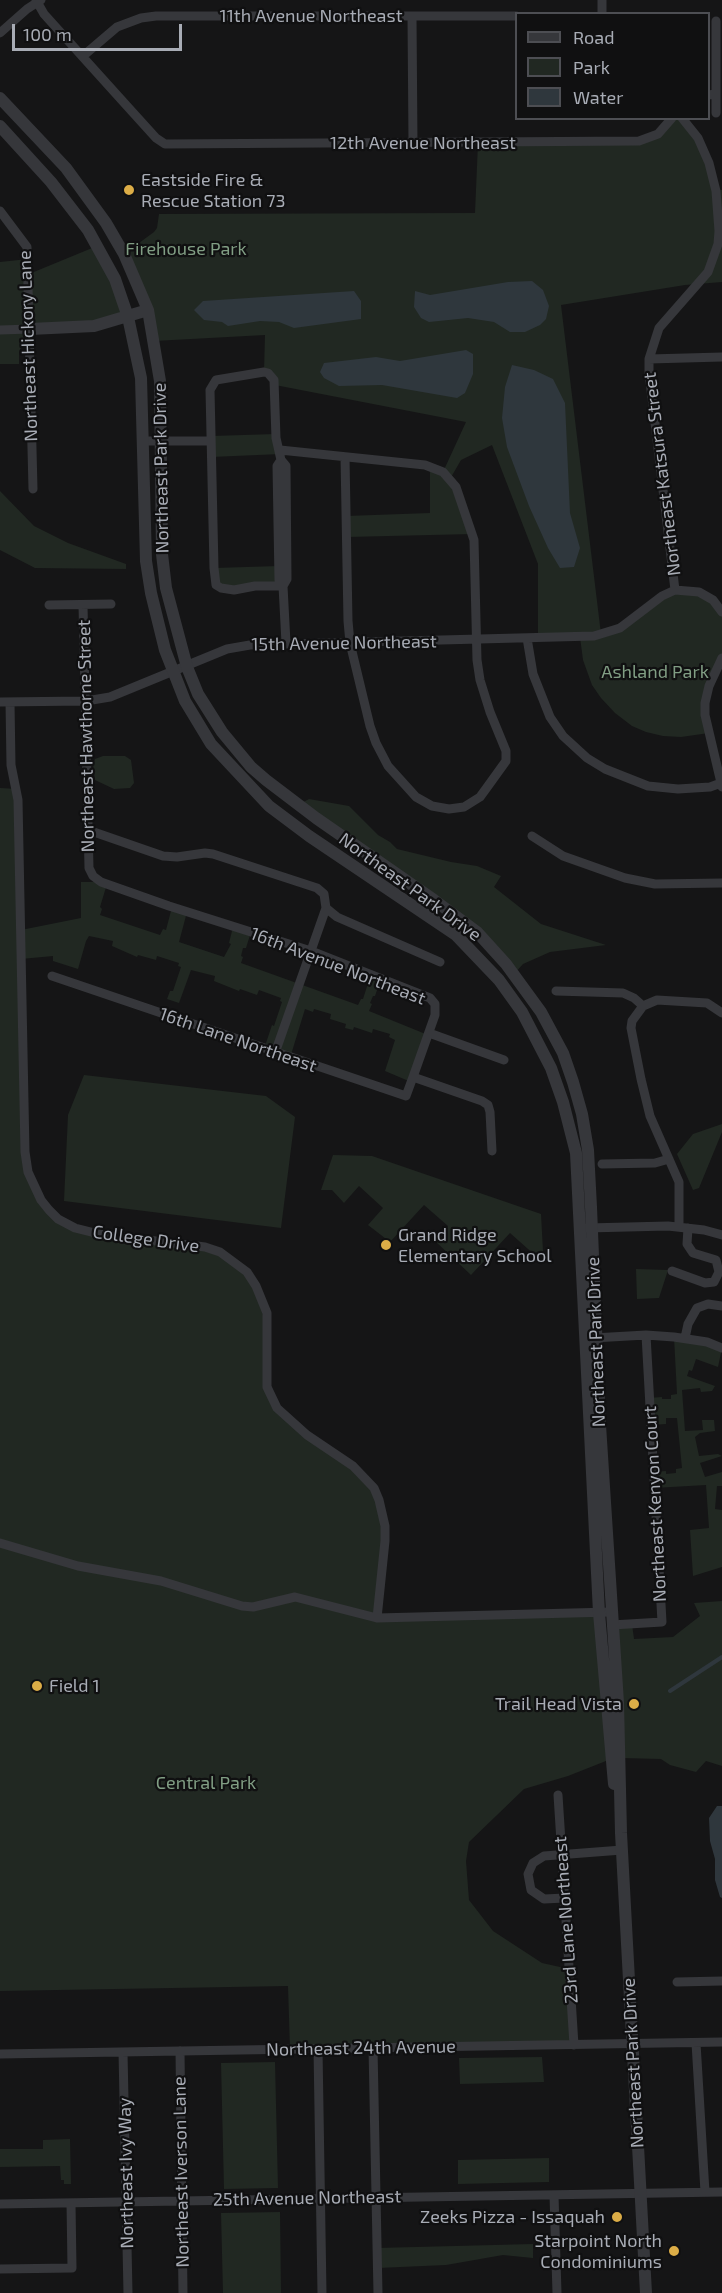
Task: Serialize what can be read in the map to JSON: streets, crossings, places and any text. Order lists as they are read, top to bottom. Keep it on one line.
{"streets":{"street":["11th Avenue Northeast","12th Avenue Northeast","Northeast Hickory Lane","Northeast Park Drive","Northeast Katsura Street","15th Avenue Northeast","Northeast Hawthorne Street","16th Avenue Northeast","16th Lane Northeast","College Drive","Northeast Kenyon Court","23rd Lane Northeast","Northeast 24th Avenue","Northeast Iverson Lane","Northeast Ivy Way","25th Avenue Northeast"]},"crossings":[["11th Avenue Northeast","12th Avenue Northeast"],["Northeast Park Drive","15th Avenue Northeast"],["Northeast Park Drive","Northeast Kenyon Court"],["Northeast Park Drive","Northeast 24th Avenue"],["Northeast Park Drive","25th Avenue Northeast"],["Northeast Katsura Street","15th Avenue Northeast"],["15th Avenue Northeast","Northeast Hawthorne Street"],["15th Avenue Northeast","College Drive"],["Northeast Hawthorne Street","16th Avenue Northeast"],["16th Avenue Northeast","16th Lane Northeast"],["23rd Lane Northeast","Northeast 24th Avenue"],["Northeast 24th Avenue","Northeast Iverson Lane"],["Northeast 24th Avenue","Northeast Ivy Way"],["Northeast Iverson Lane","25th Avenue Northeast"],["Northeast Ivy Way","25th Avenue Northeast"]],"parks":["Firehouse Park","Ashland Park","Central Park"],"places":["Eastside Fire & Rescue Station 73","Grand Ridge Elementary School","Field 1","Trail Head Vista","Zeeks Pizza - Issaquah","Starpoint North Condominiums"],"legend":["Road","Park","Water"],"scale_bar":"100 m"}
